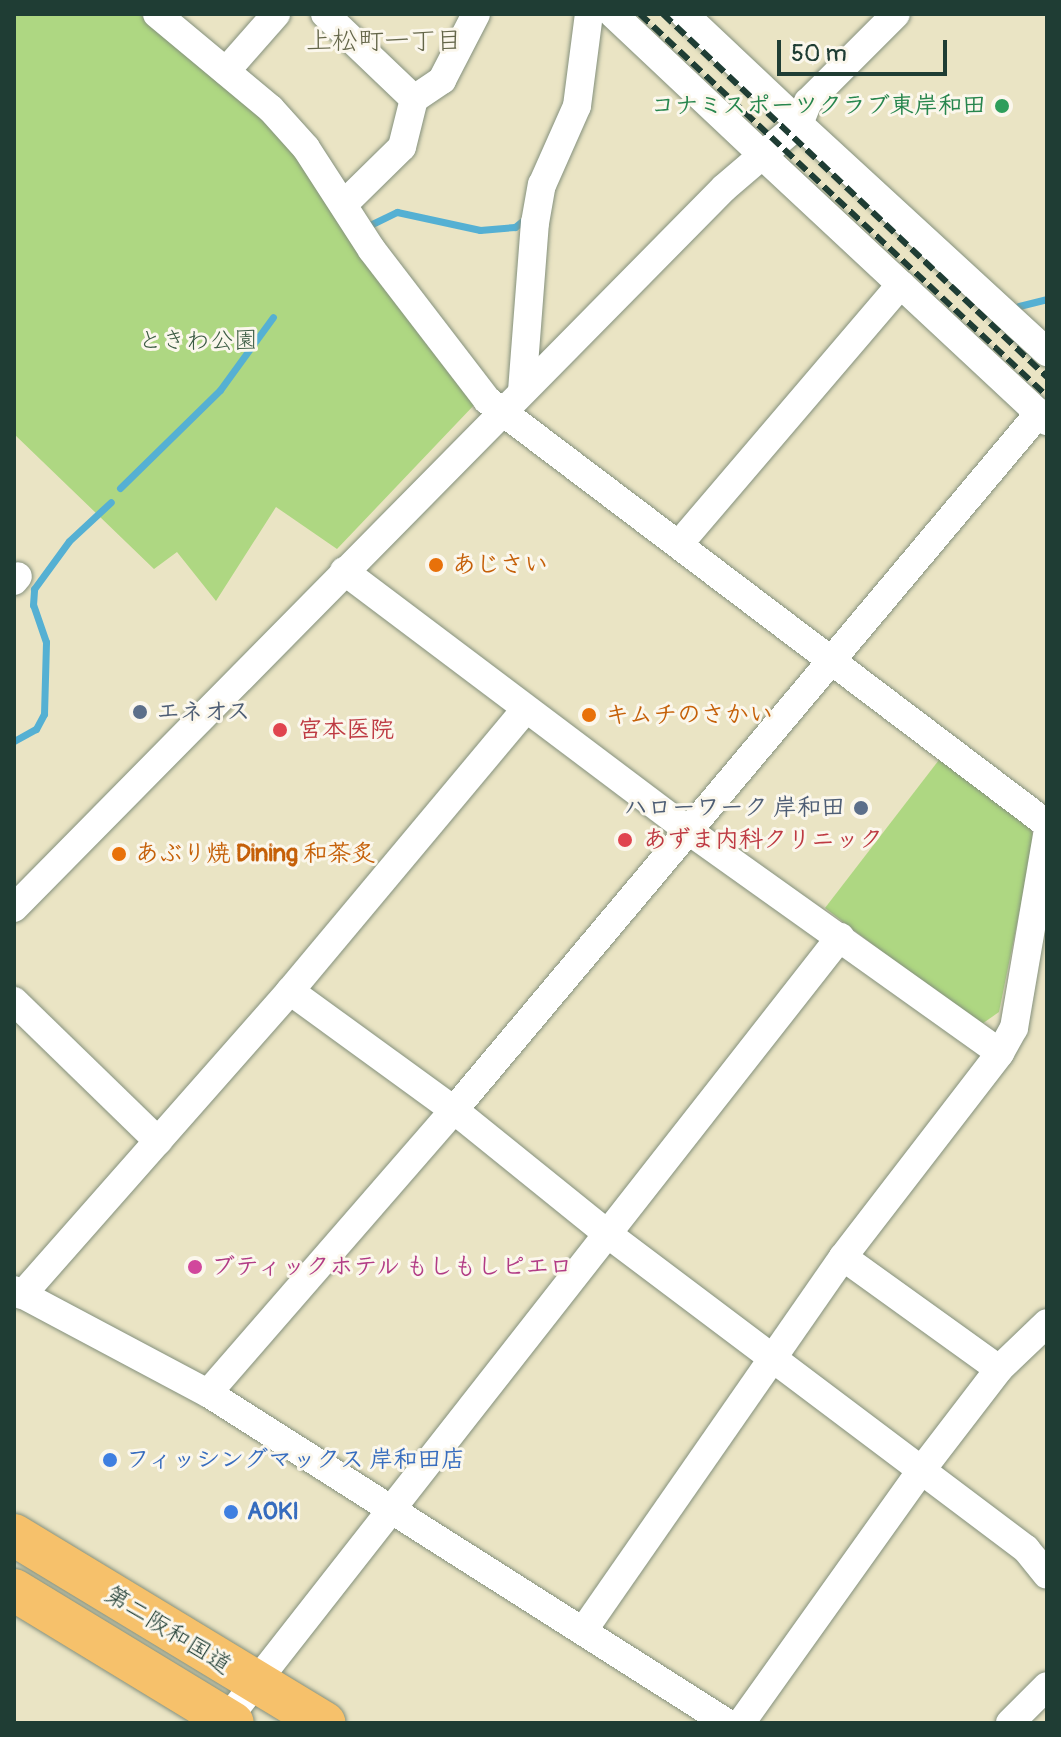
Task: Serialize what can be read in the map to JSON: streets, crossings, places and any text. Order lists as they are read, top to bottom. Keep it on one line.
{"streets":{"highway":["第二阪和国道"]},"districts":["上松町一丁目"],"parks":["ときわ公園"],"places":["コナミスポーツクラブ東岸和田","あじさい","エネオス","キムチのさかい","宮本医院","ハローワーク 岸和田","あずま内科クリニック","あぶり焼 Dining 和茶炙","ブティックホテル もしもしピエロ","フィッシングマックス 岸和田店","AOKI"],"scale_bar":"50 m"}
